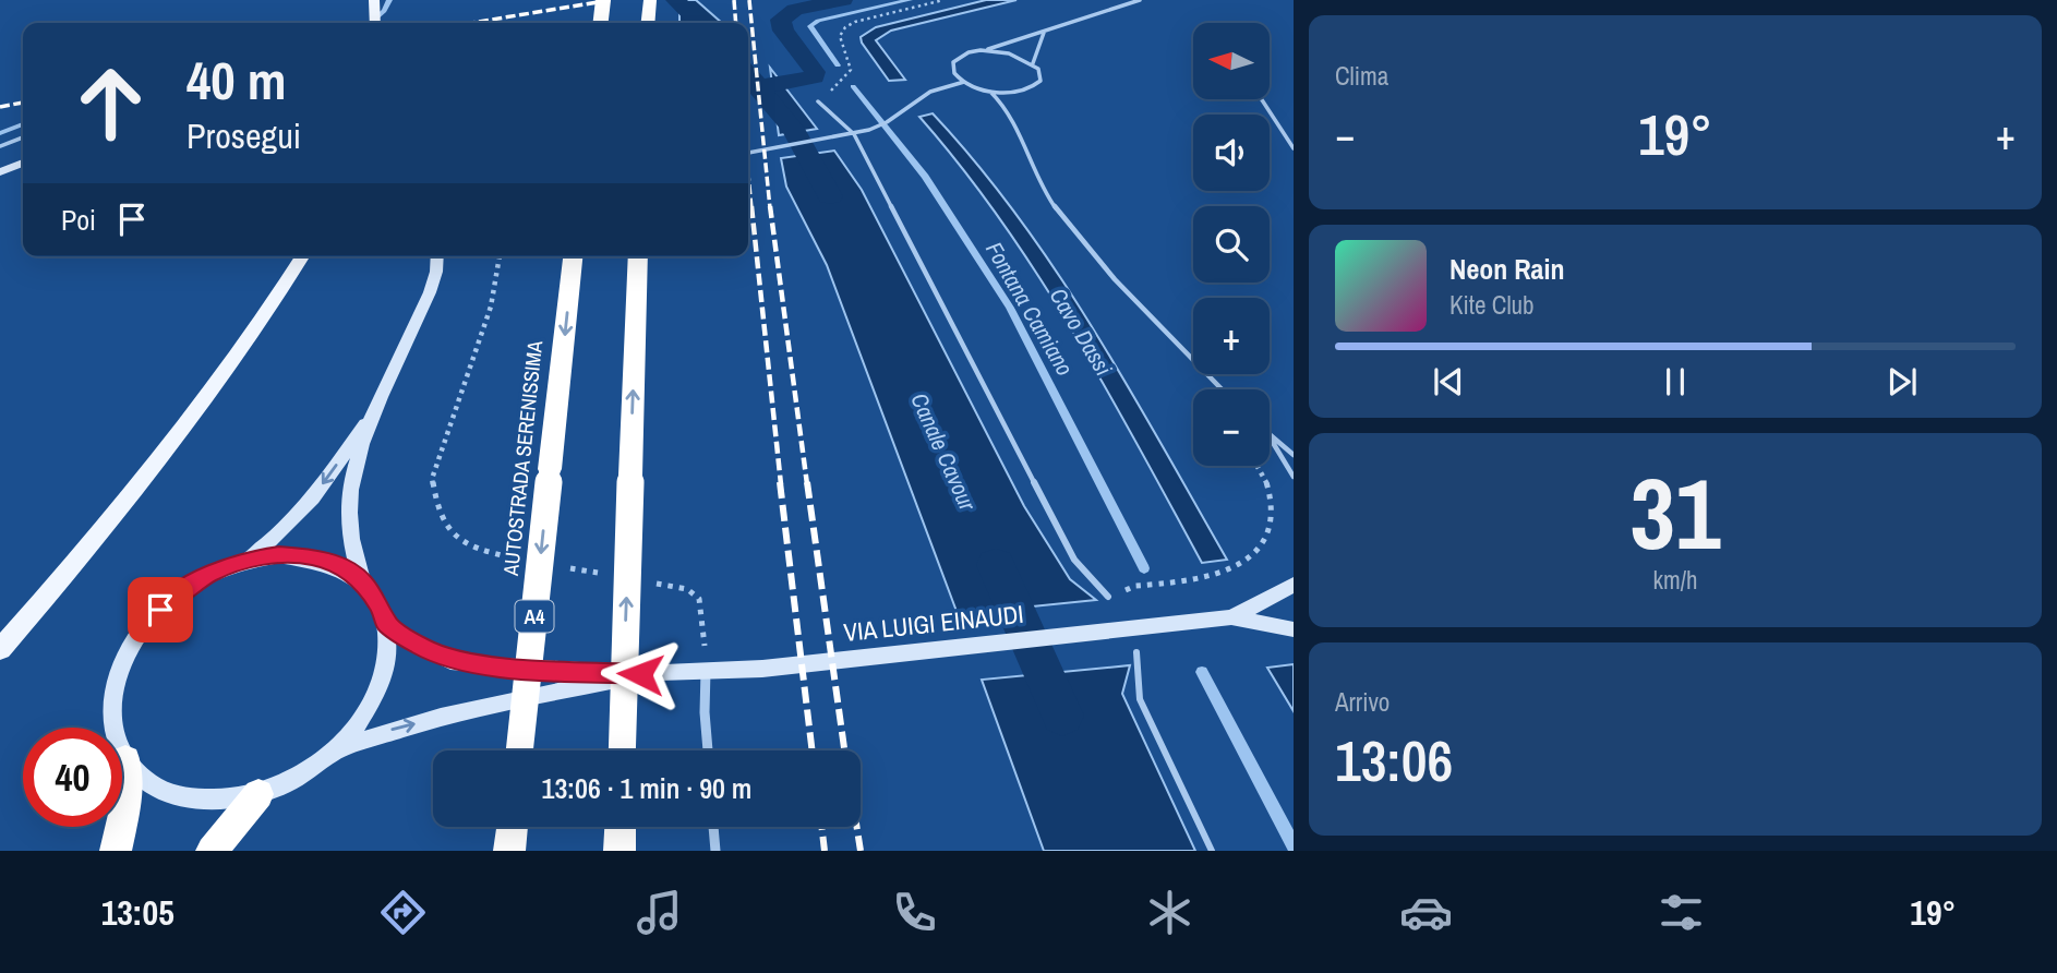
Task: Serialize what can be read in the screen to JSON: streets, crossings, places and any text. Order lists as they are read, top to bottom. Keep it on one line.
{"streets":{"highway":["AUTOSTRADA SERENISSIMA","A4"],"street":["VIA LUIGI EINAUDI"]},"water":["Fontana Camiano","Cavo Dassi","Canale Cavour"],"north":"left","page":{"tile":["Clima",["31","km/h"],["Arrivo","13:06"]],"map_buttons":["+","−"],"turn":["40 m","Prosegui"],"heat":["−","19°","+"],"then":"Poi","song":["Neon Rain","Kite Club"],"limit":"40","trip":"13:06 · 1 min · 90 m","tabs":["13:05","19°"]}}
